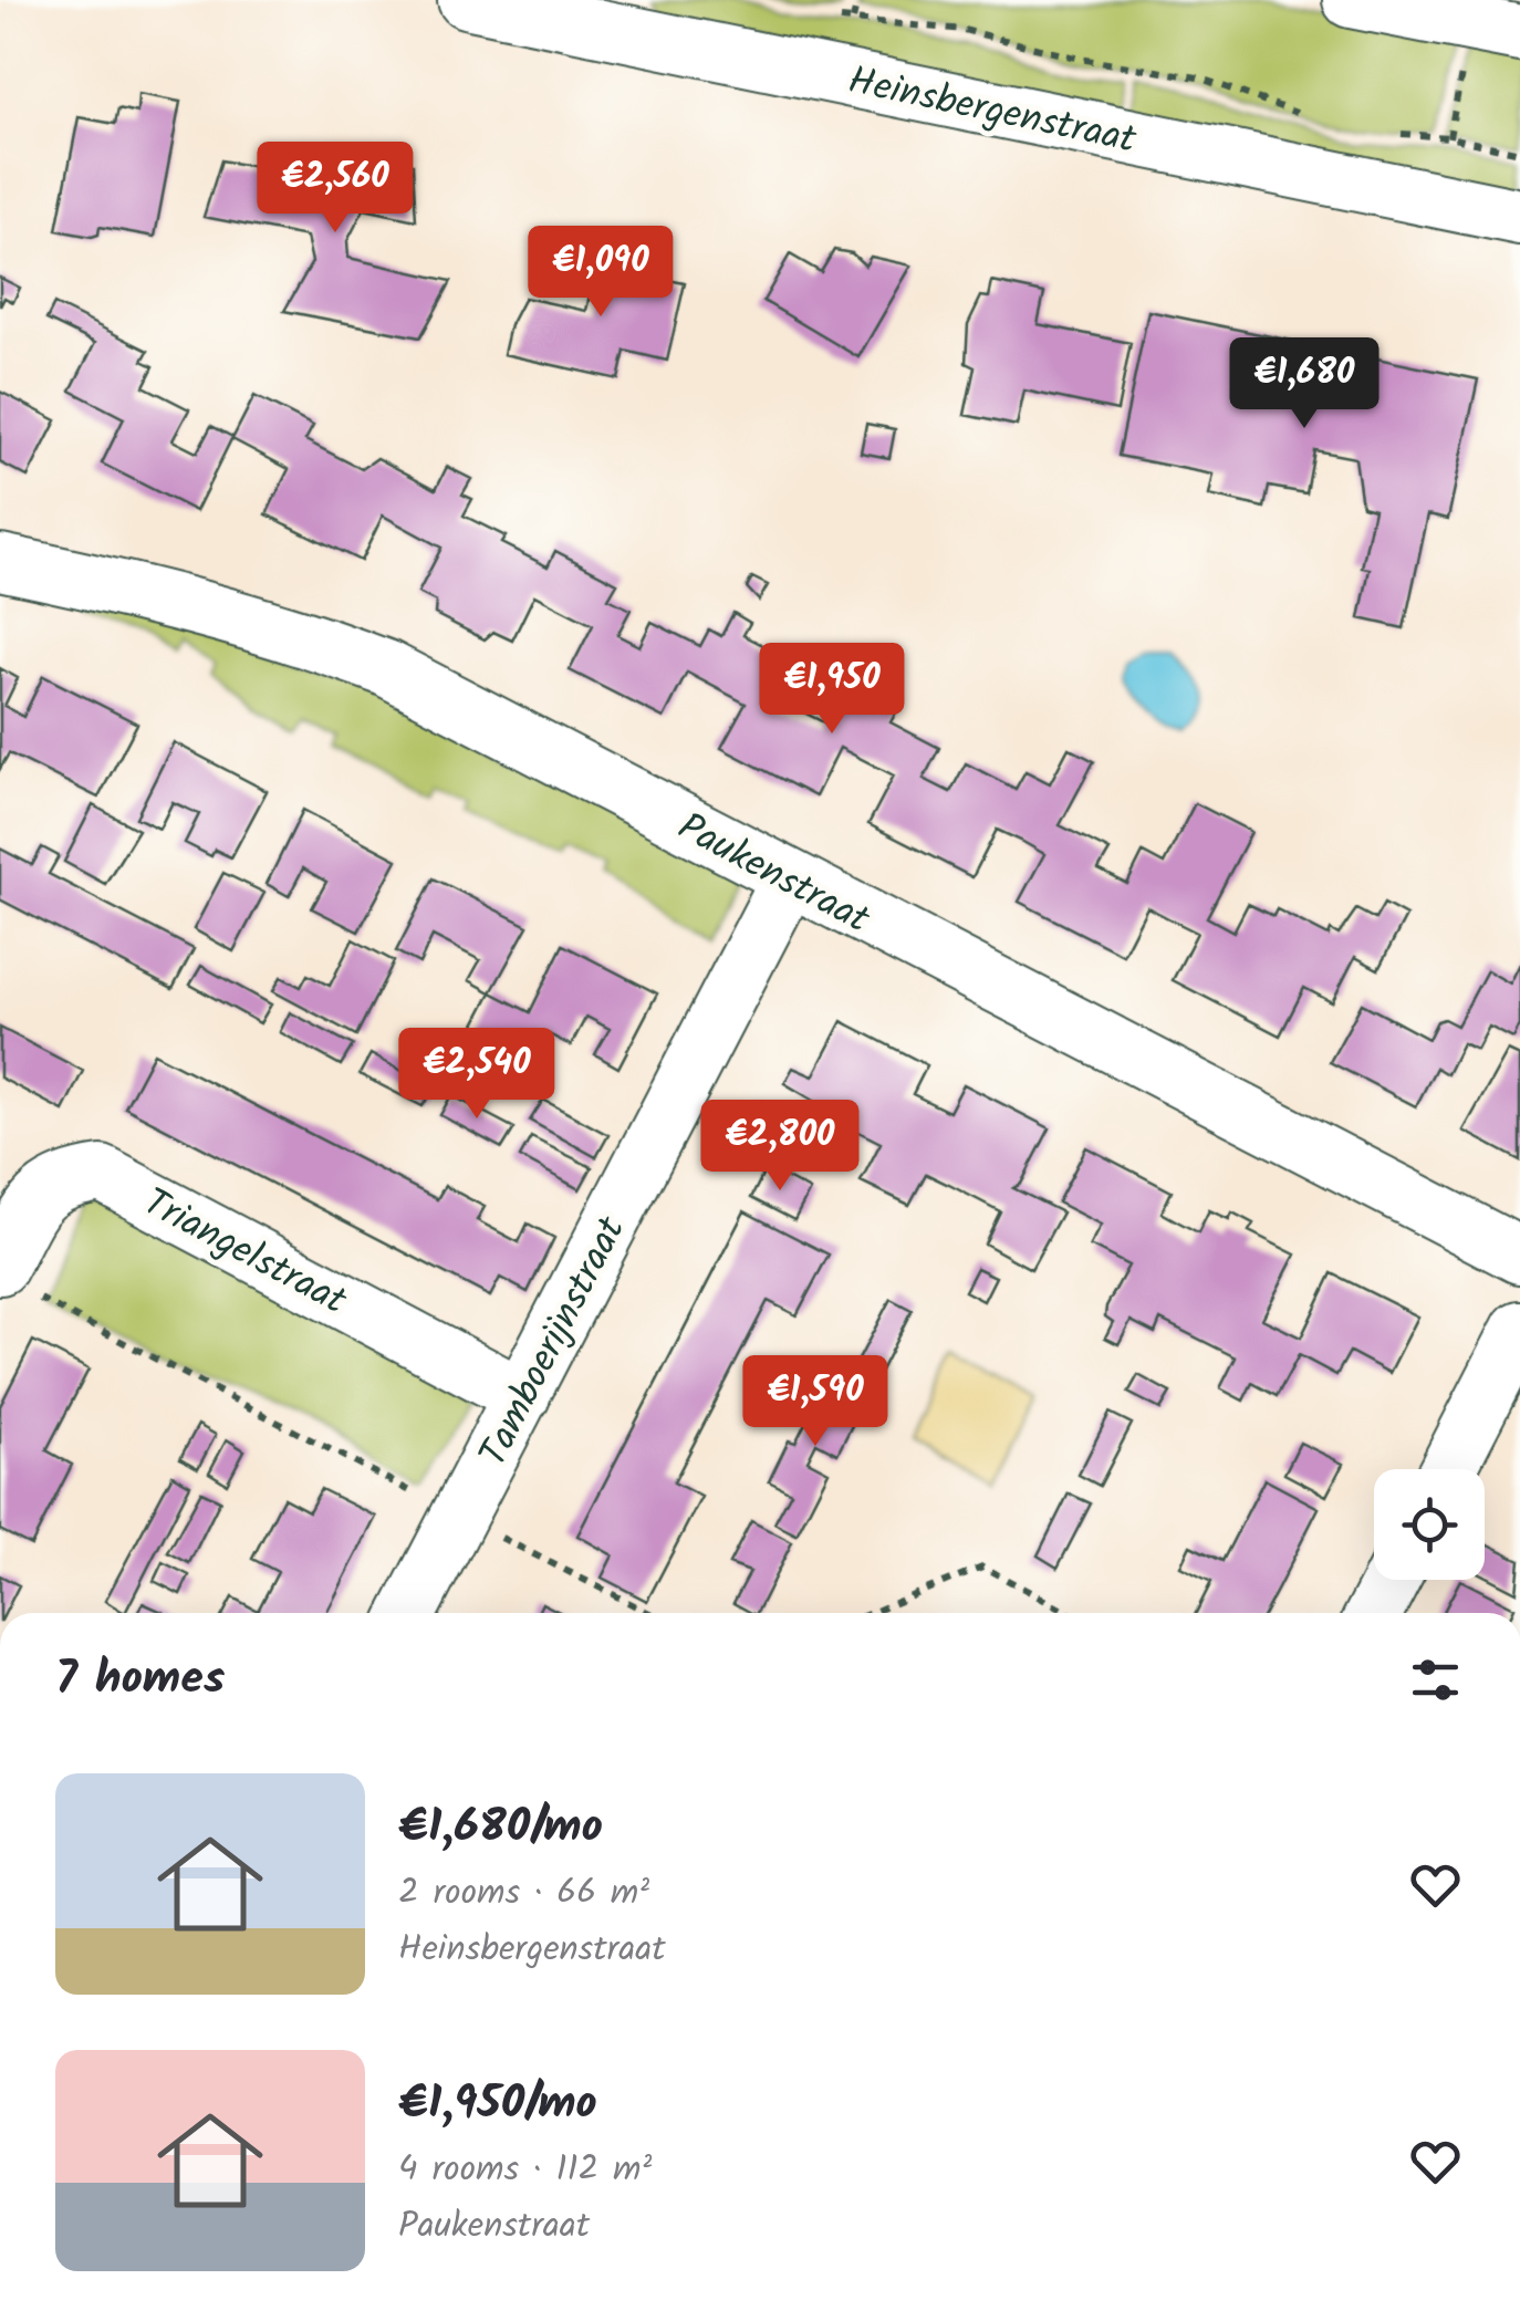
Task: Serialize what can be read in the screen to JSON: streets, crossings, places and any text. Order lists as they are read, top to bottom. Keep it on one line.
{"streets":{"street":["Heinsbergenstraat","Paukenstraat","Triangelstraat","Tamboerijnstraat"]},"crossings":[["Paukenstraat","Tamboerijnstraat"],["Triangelstraat","Tamboerijnstraat"]],"page":{"price":["€2,560","€1,090","€1,680","€1,950","€2,540","€2,800","€1,590"],"heading":"7 homes","list":[{"name":"€1,680/mo","note":"2 rooms · 66 m² · Heinsbergenstraat"},{"name":"€1,950/mo","note":"4 rooms · 112 m² · Paukenstraat"}]}}
